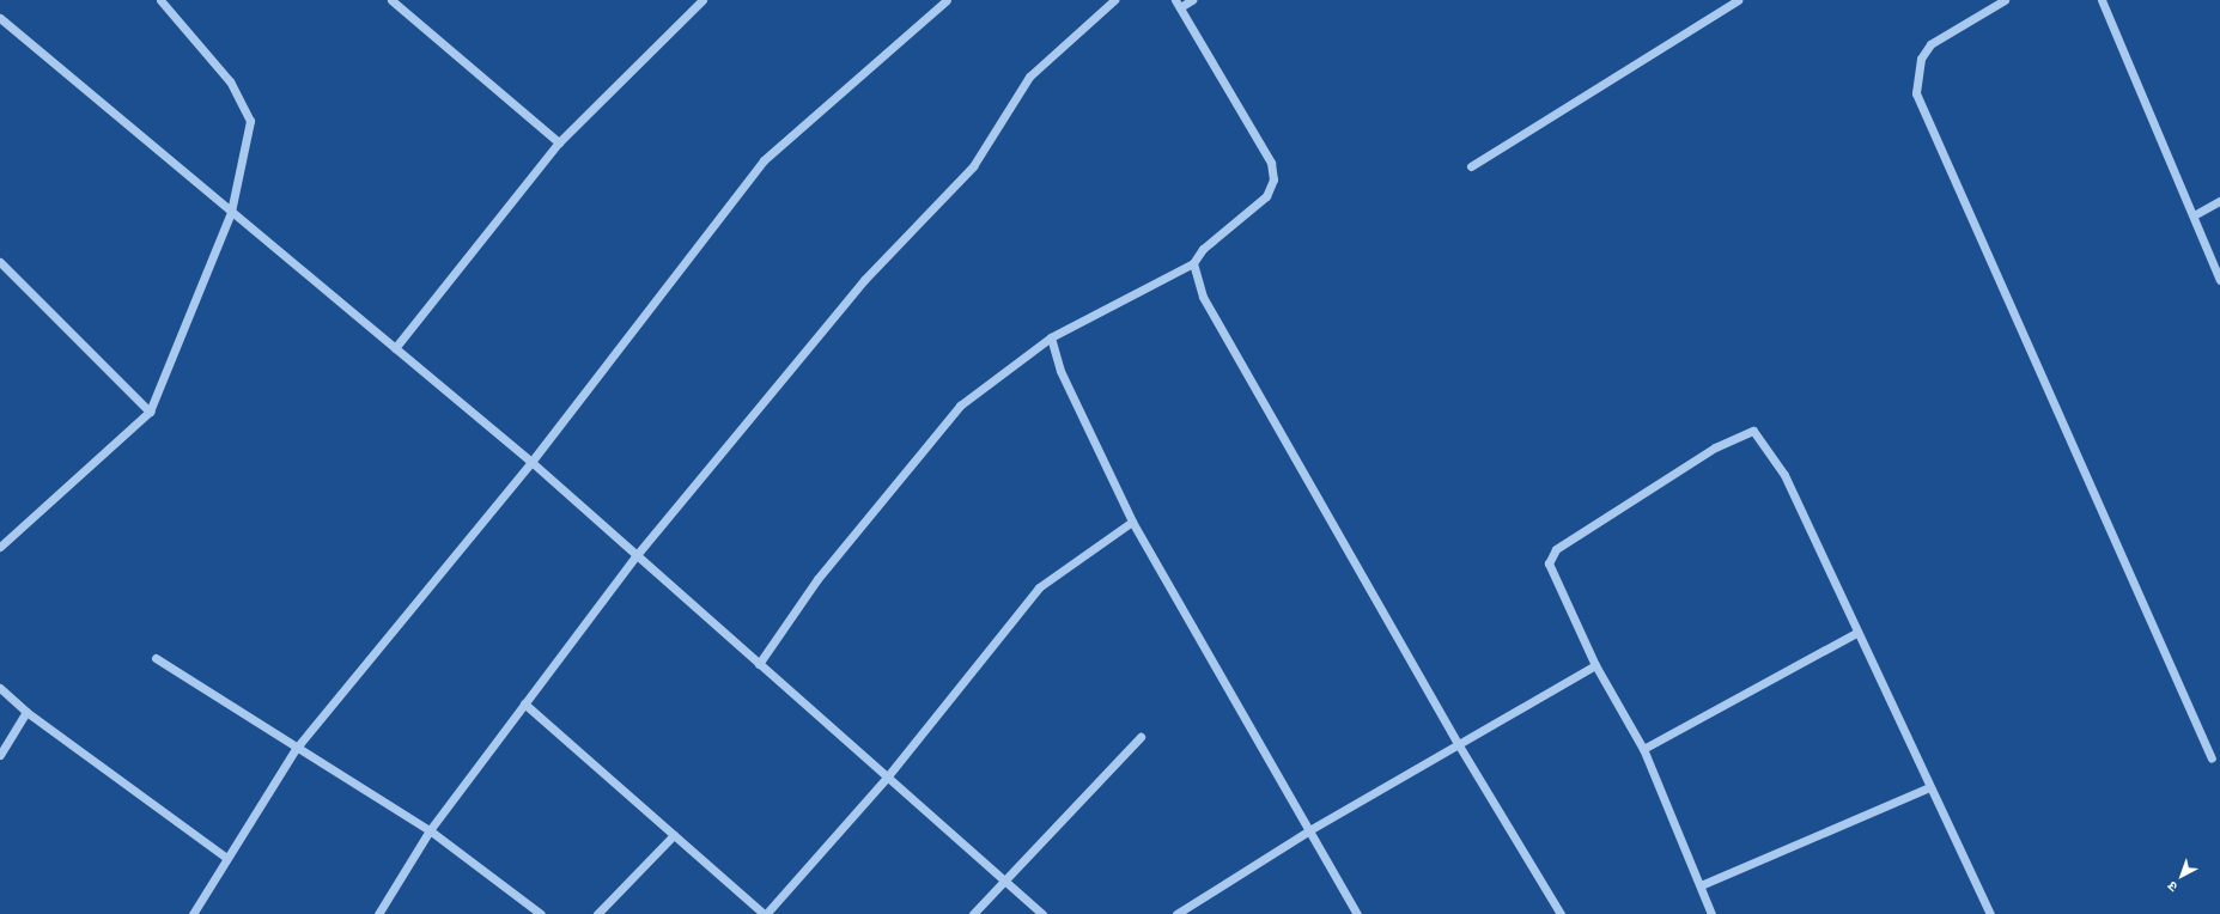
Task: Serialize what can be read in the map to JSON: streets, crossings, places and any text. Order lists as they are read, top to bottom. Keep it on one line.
{"north":"bottom left"}
